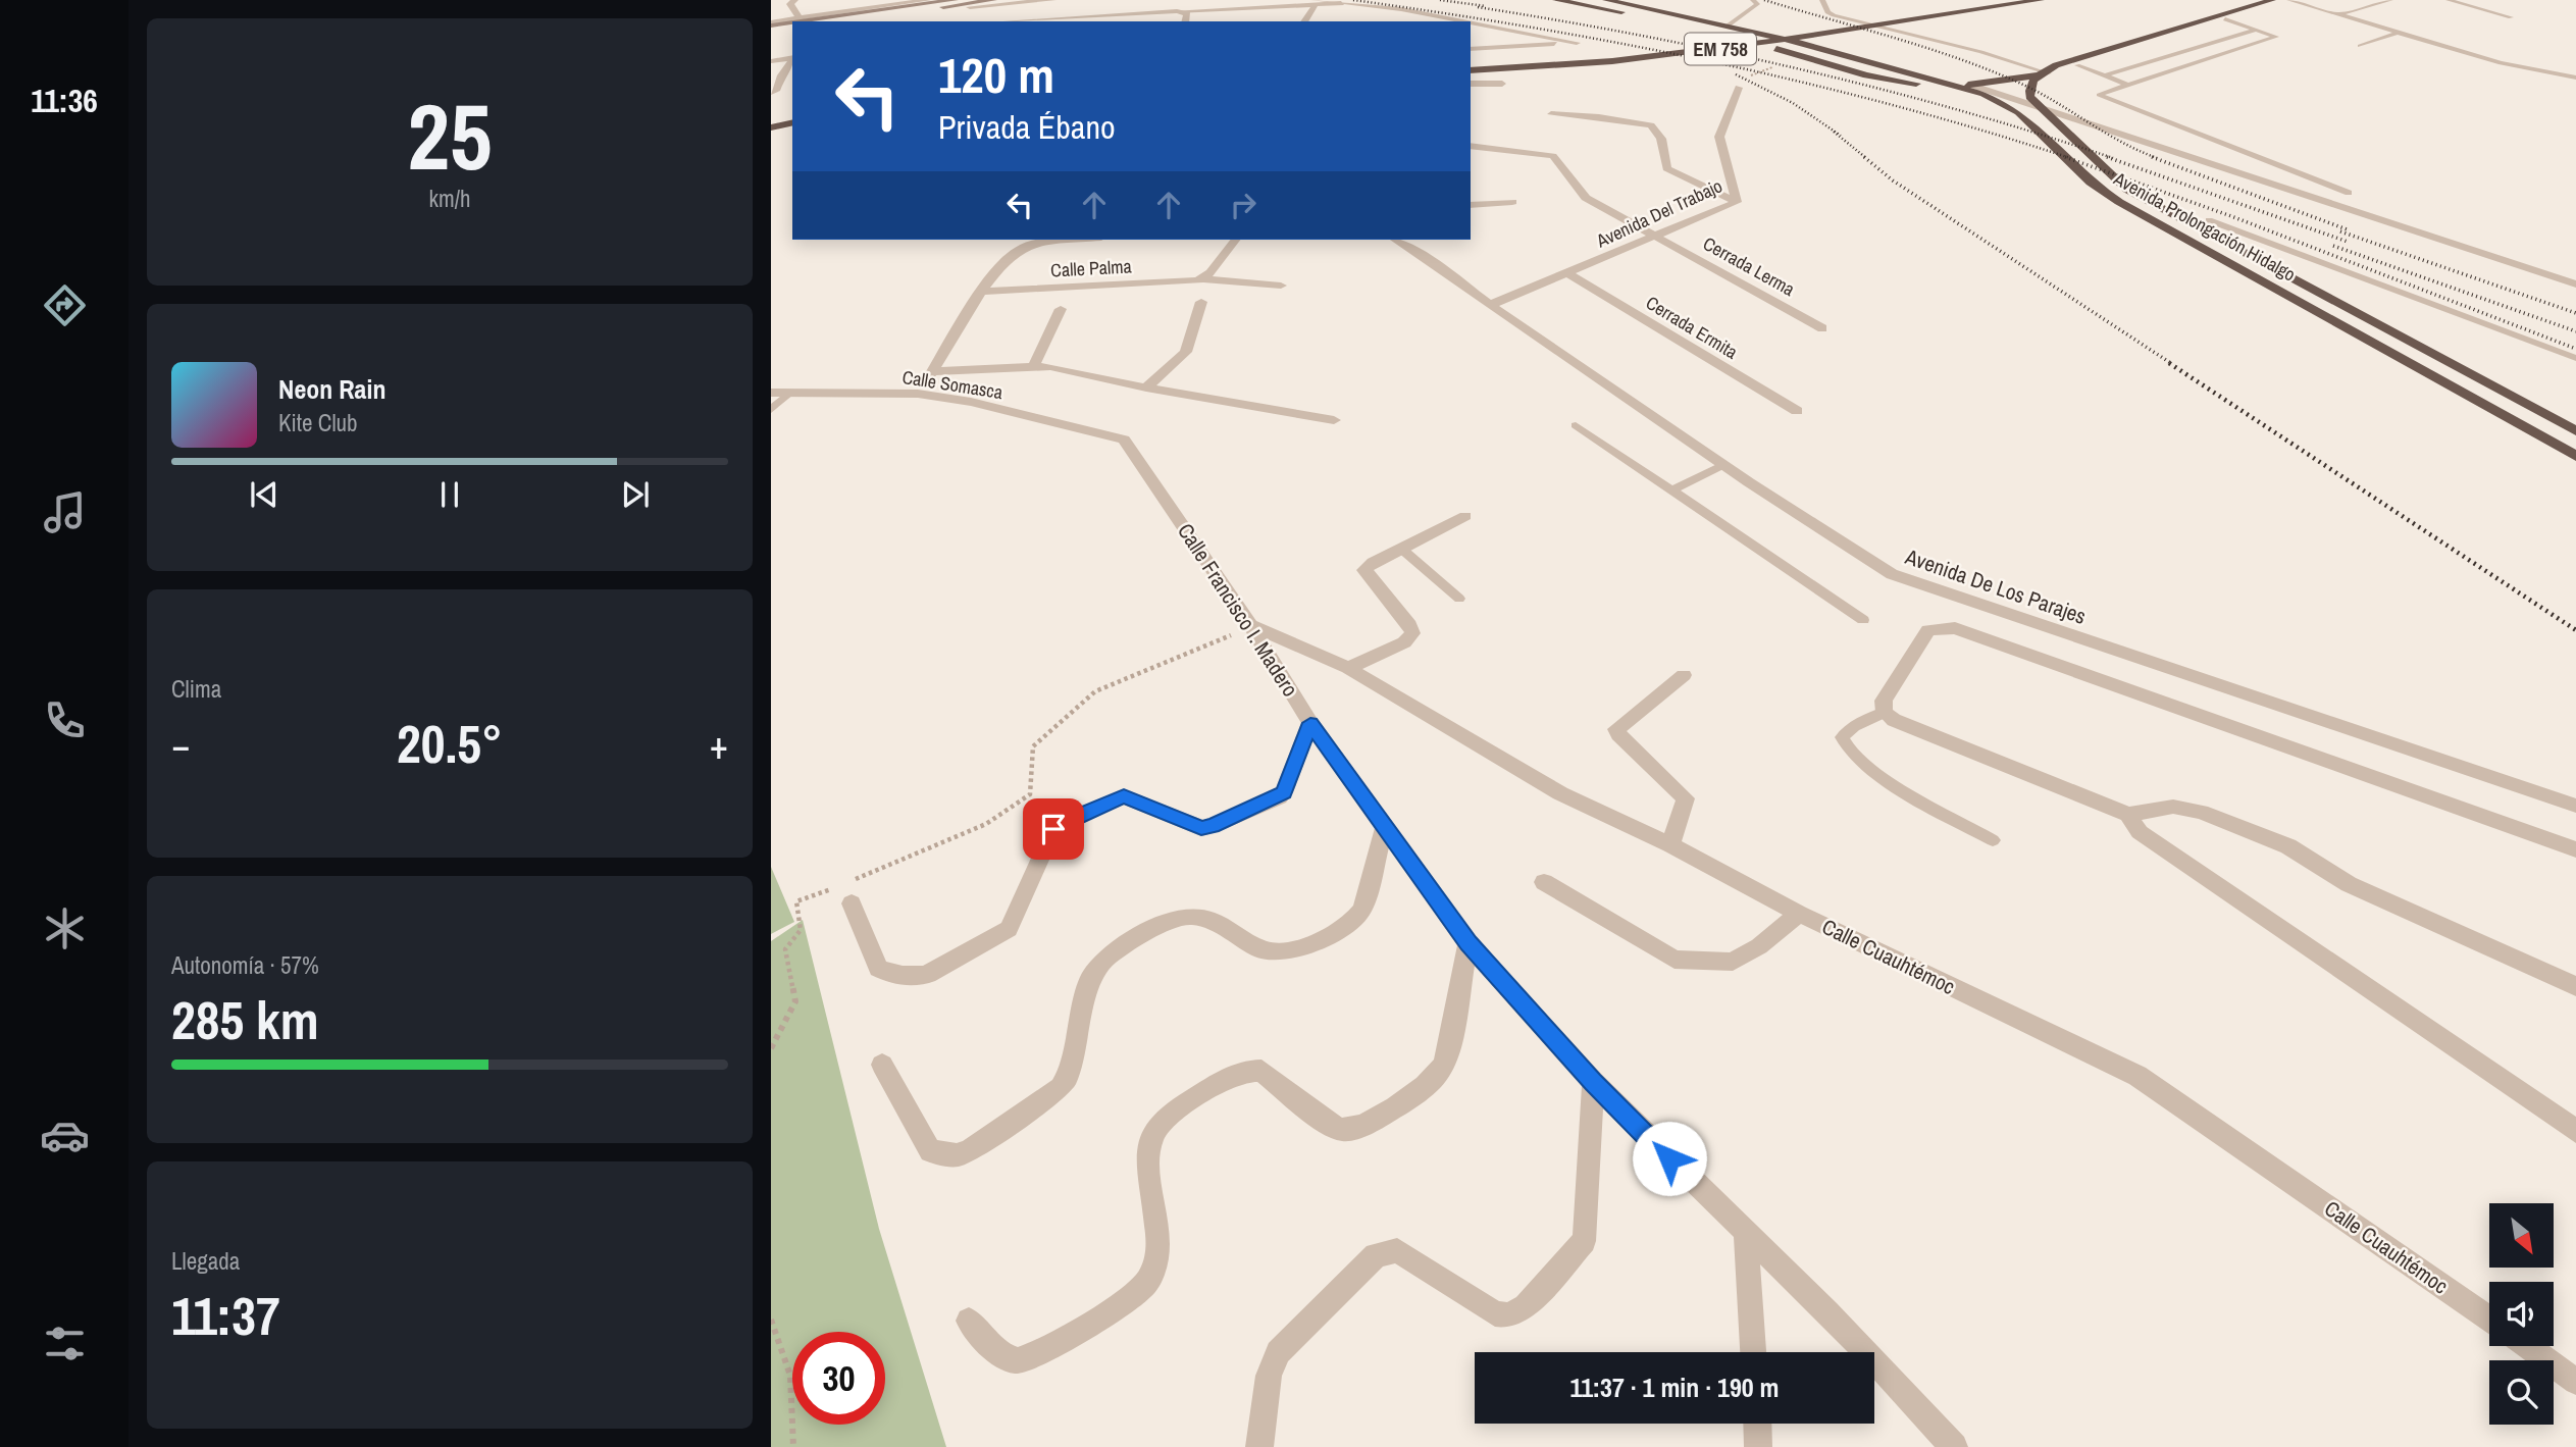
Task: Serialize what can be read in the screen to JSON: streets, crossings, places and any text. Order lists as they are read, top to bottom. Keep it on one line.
{"streets":{"highway":["EM 758","Avenida Prolongación Hidalgo"],"street":["Avenida Del Trabajo","Cerrada Lerma","Calle Palma","Cerrada Ermita","Calle Somasca","Avenida De Los Parajes","Calle Francisco I. Madero","Calle Cuauhtémoc"]},"crossings":[["Avenida Del Trabajo","Cerrada Lerma"],["Avenida Del Trabajo","Cerrada Ermita"],["Avenida Del Trabajo","Avenida De Los Parajes"],["Calle Somasca","Calle Francisco I. Madero"],["Calle Francisco I. Madero","Calle Cuauhtémoc"]],"north":"bottom right","page":{"tabs":"11:36","tile":[["25","km/h"],"Clima",["Autonomía · 57%","285 km"],["Llegada","11:37"]],"turn":["120 m","Privada Ébano"],"song":["Neon Rain","Kite Club"],"heat":["−","20.5°","+"],"limit":"30","trip":"11:37 · 1 min · 190 m"}}
